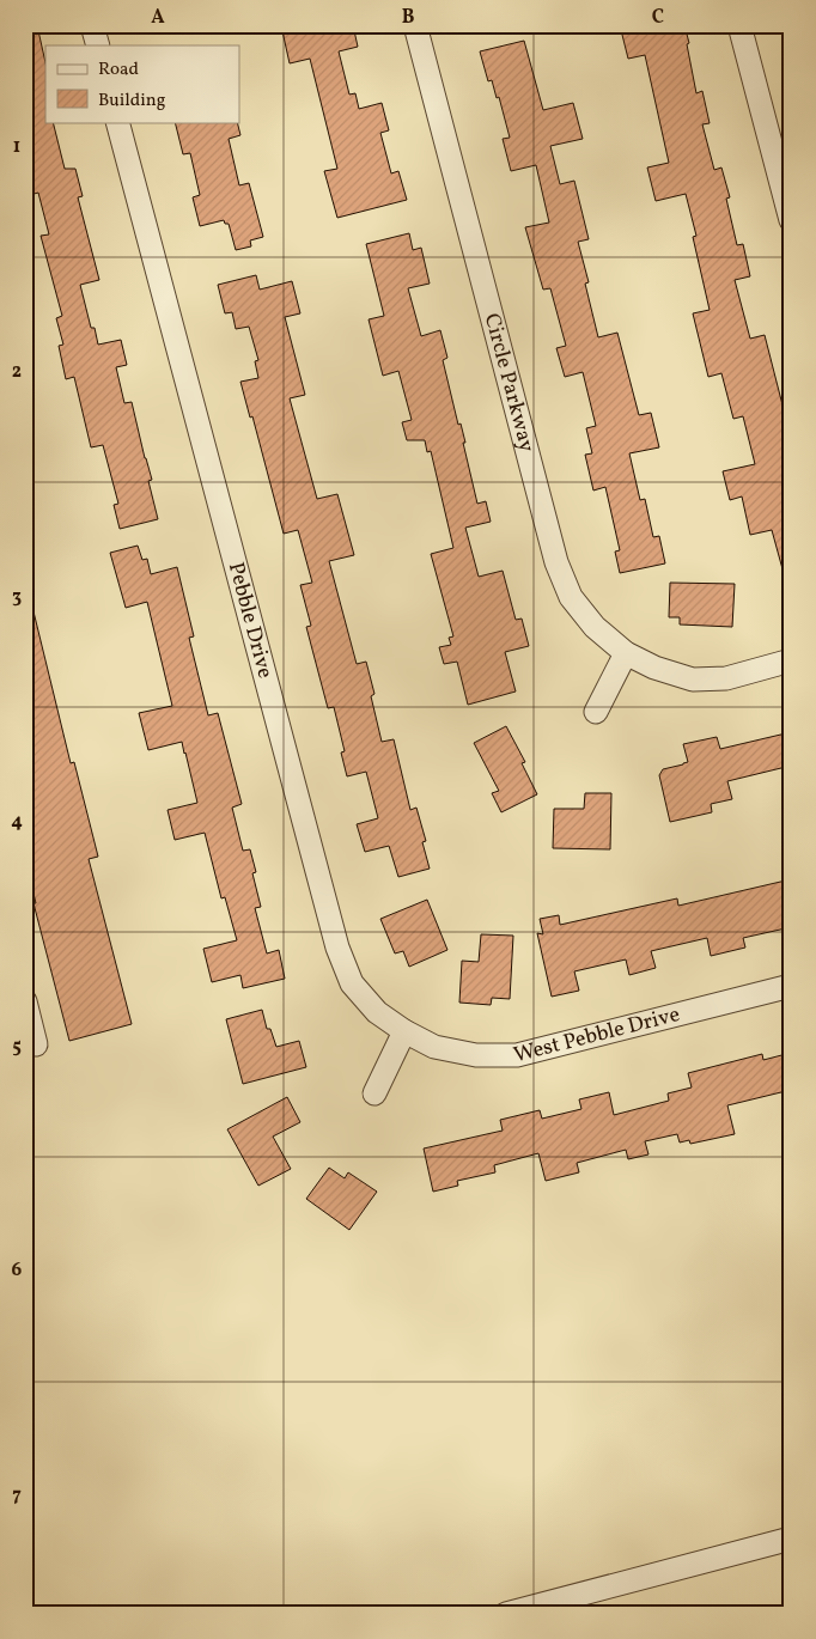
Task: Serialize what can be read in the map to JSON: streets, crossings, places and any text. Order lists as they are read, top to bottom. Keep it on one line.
{"streets":{"street":["Circle Parkway","Pebble Drive","West Pebble Drive"]},"crossings":[["Pebble Drive","West Pebble Drive"]],"legend":["Road","Building"],"grid":{"columns":["A","B","C"],"rows":["1","2","3","4","5","6","7"]}}
